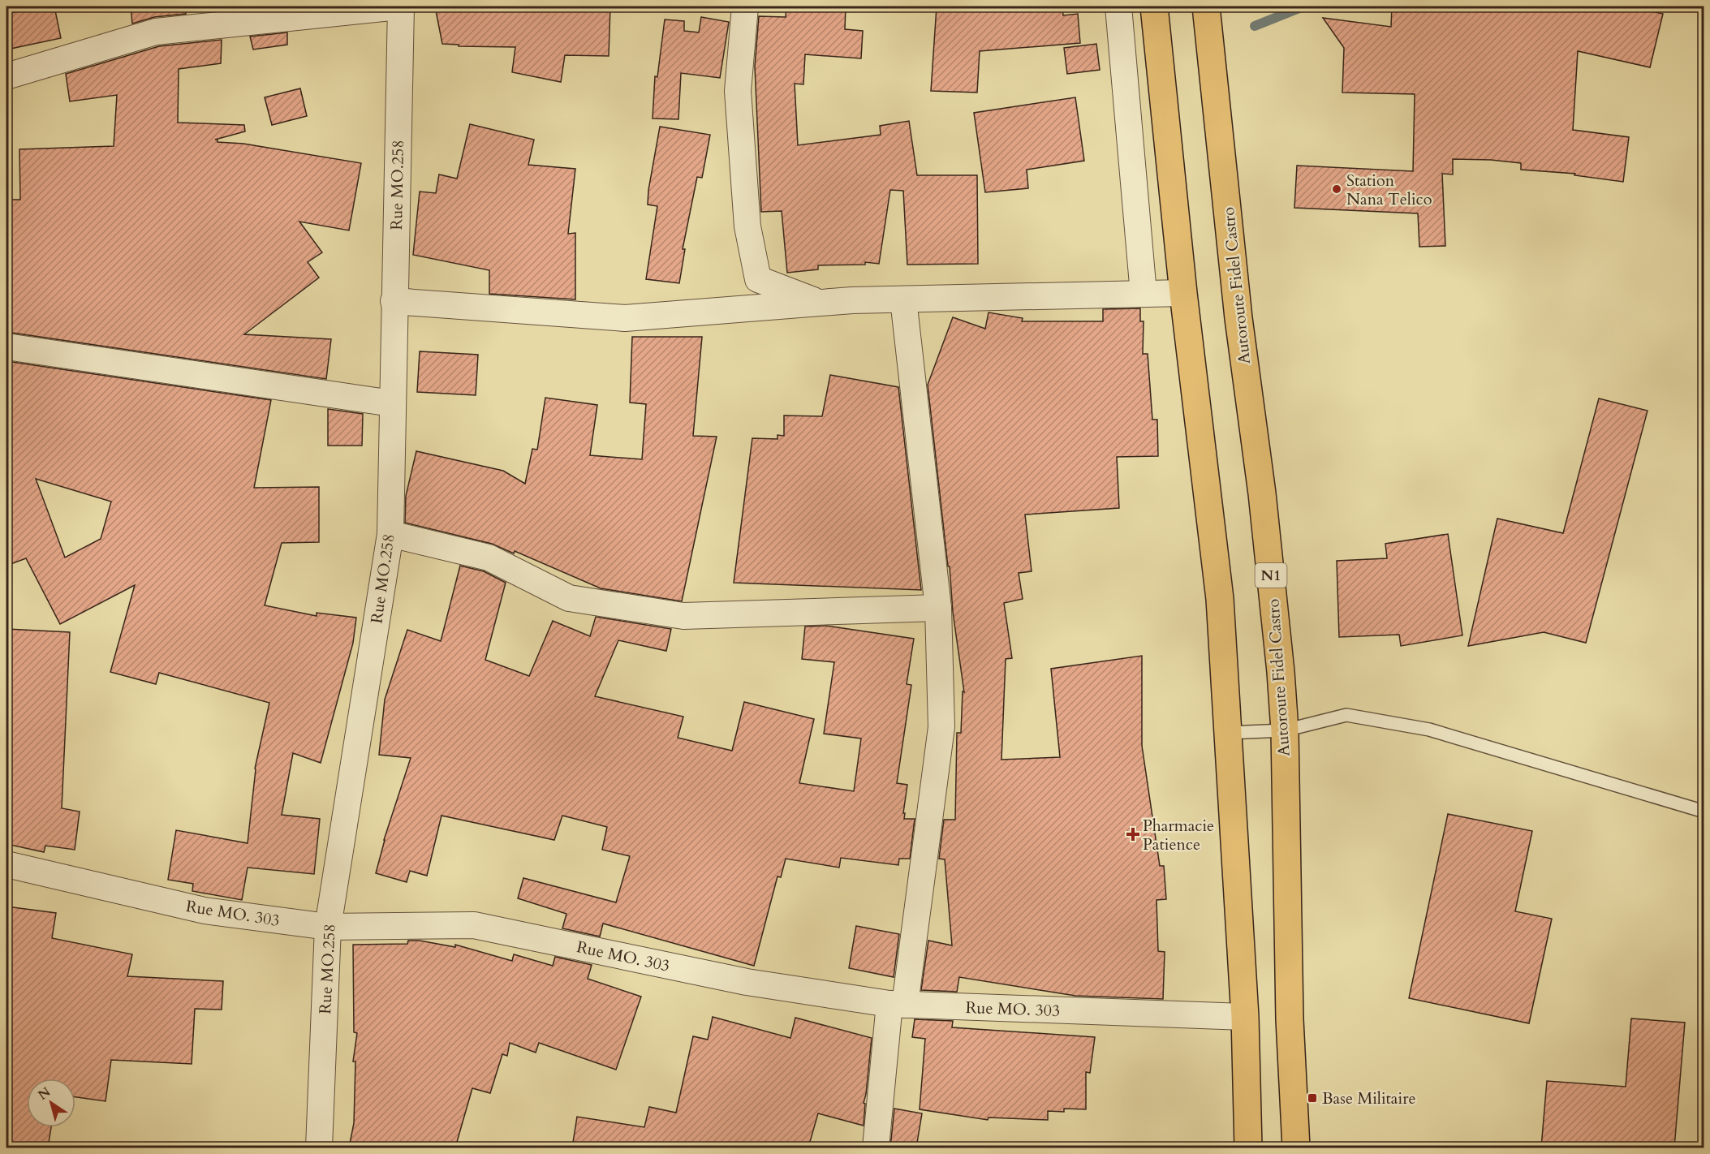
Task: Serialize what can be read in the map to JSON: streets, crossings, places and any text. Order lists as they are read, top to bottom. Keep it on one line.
{"streets":{"highway":["Autoroute Fidel Castro","N1"],"street":["Rue MO.258","Rue MO. 303"]},"crossings":[["Rue MO.258","Rue MO. 303"]],"places":{"other":["Station Nana Telico"],"health":["Pharmacie Patience"],"transit":["Base Militaire"]},"north":"top left"}
